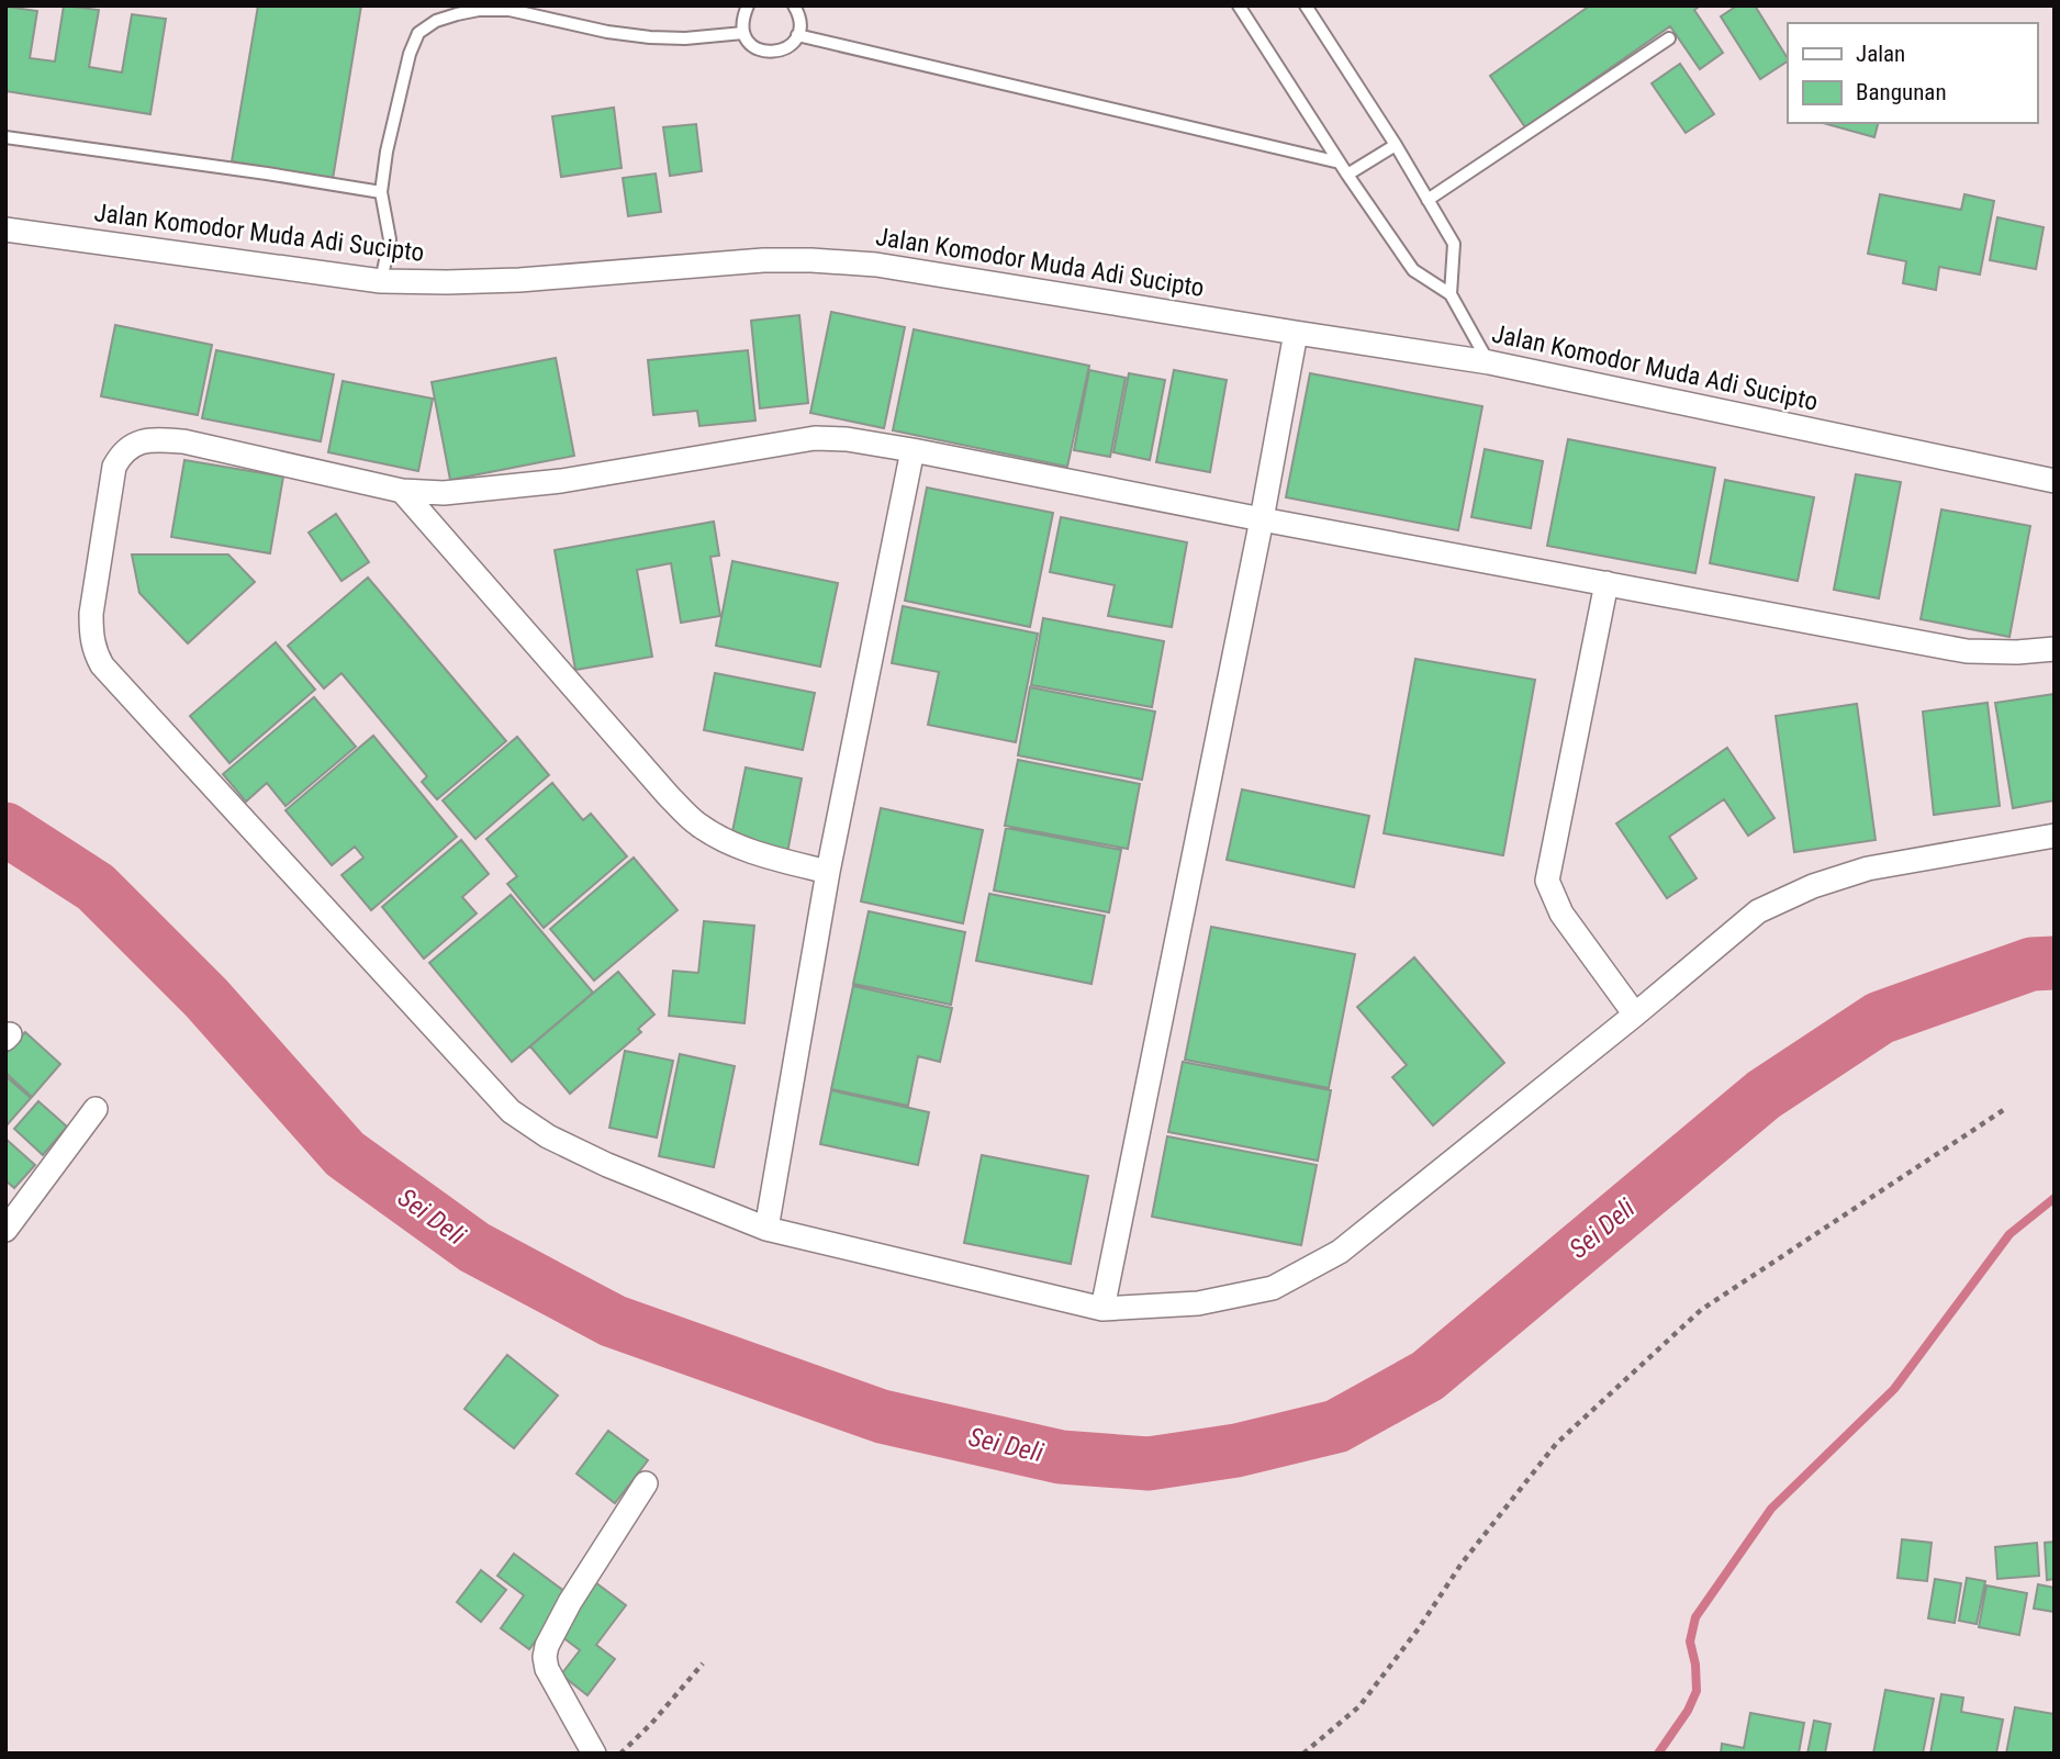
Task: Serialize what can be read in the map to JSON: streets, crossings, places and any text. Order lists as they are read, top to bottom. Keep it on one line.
{"streets":{"street":["Jalan Komodor Muda Adi Sucipto"]},"water":["Sei Deli"],"legend":["Jalan","Bangunan"]}
